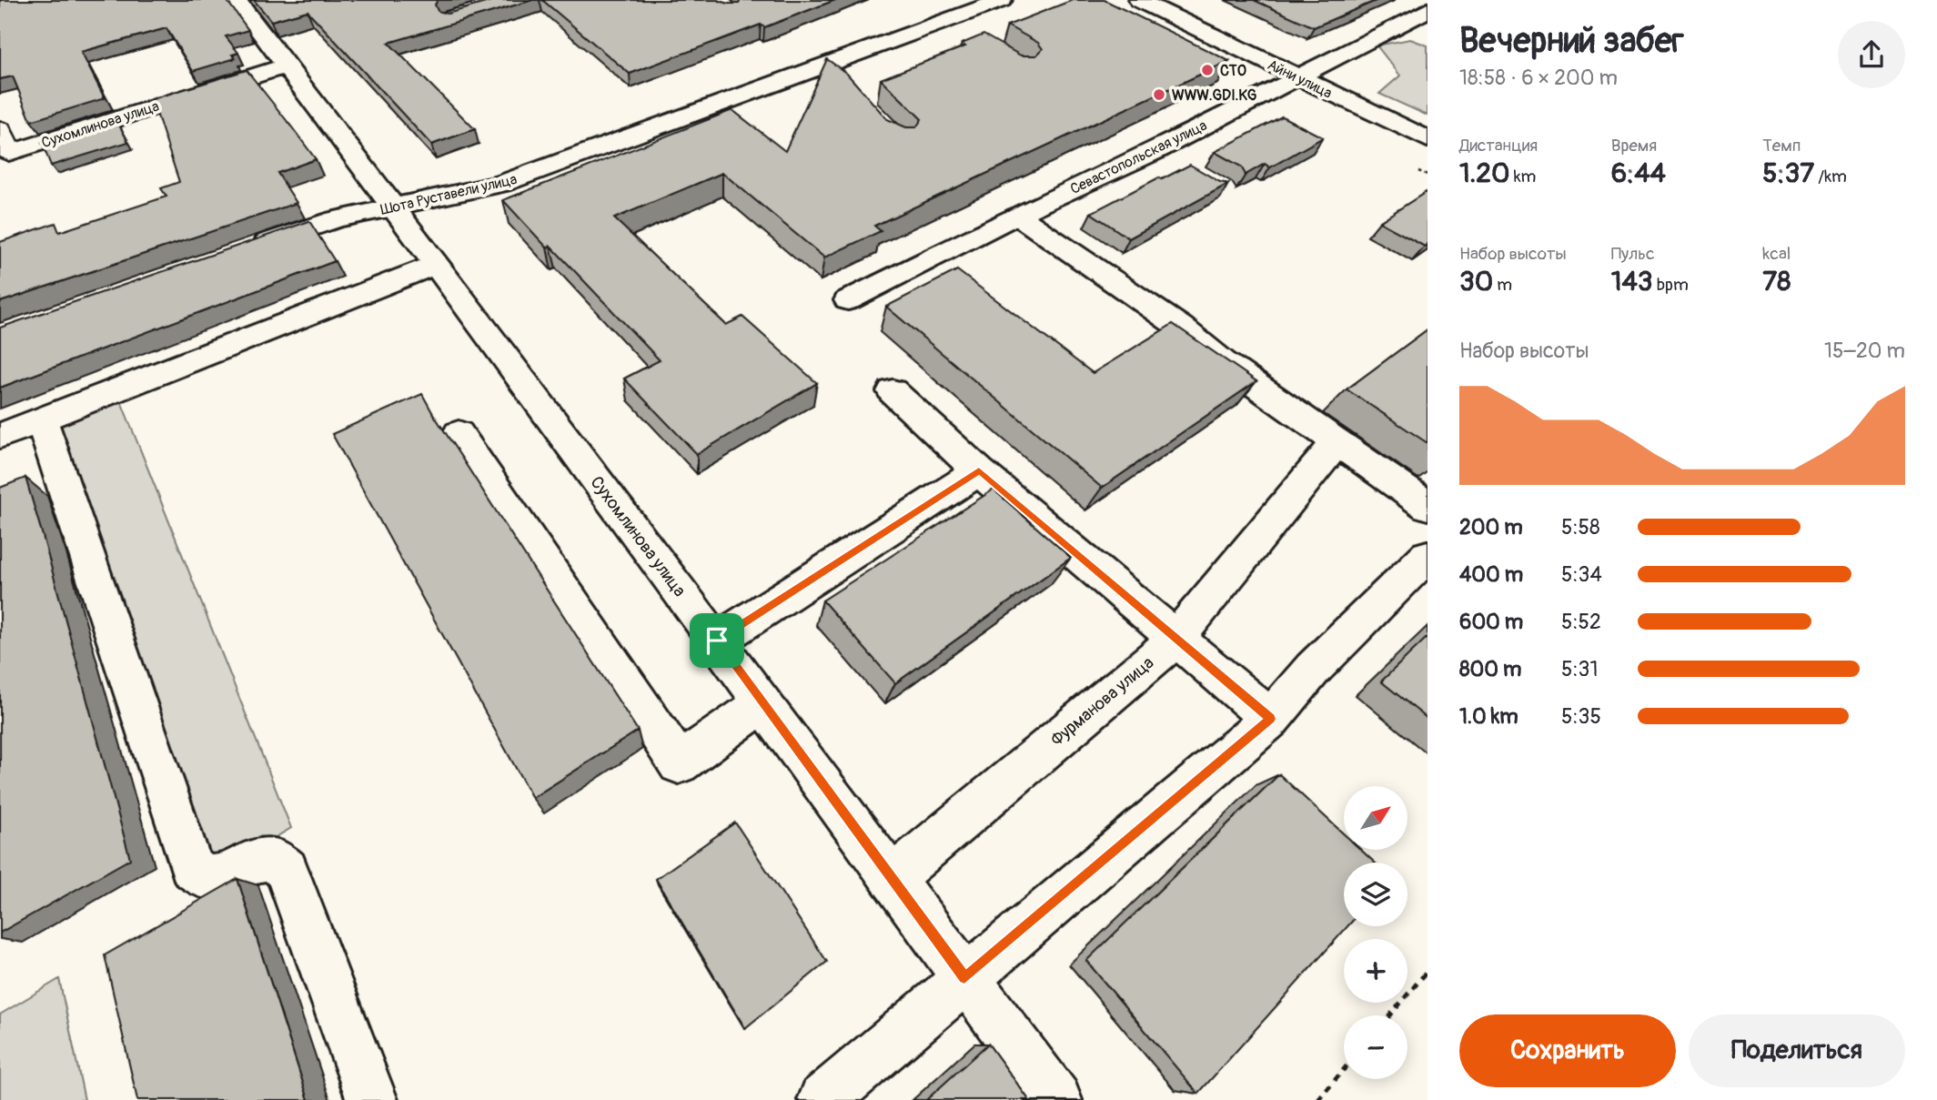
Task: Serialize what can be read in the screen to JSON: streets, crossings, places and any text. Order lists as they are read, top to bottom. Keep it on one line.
{"streets":{"street":["Айни улица","Сухомлинова улица","Севастопольская улица","Шота Руставели улица","Фурманова улица"]},"crossings":[["Айни улица","Севастопольская улица"],["Сухомлинова улица","Шота Руставели улица"],["Сухомлинова улица","Фурманова улица"]],"places":["СТО","WWW.GDI.KG"],"north":"top right","page":{"heading":["Вечерний забег","18:58 · 6 × 200 m"],"stats":[["Дистанция","1.20 km"],["Время","6:44"],["Темп","5:37 /km"],["Набор высоты","30 m"],["Пульс","143 bpm"],["kcal","78"]],"chart":["Набор высоты","15–20 m"],"list":[{"name":"200 m","note":"5:58"},{"name":"400 m","note":"5:34"},{"name":"600 m","note":"5:52"},{"name":"800 m","note":"5:31"},{"name":"1.0 km","note":"5:35"}],"map_buttons":["+","−"],"buttons":["Сохранить","Поделиться"]}}
